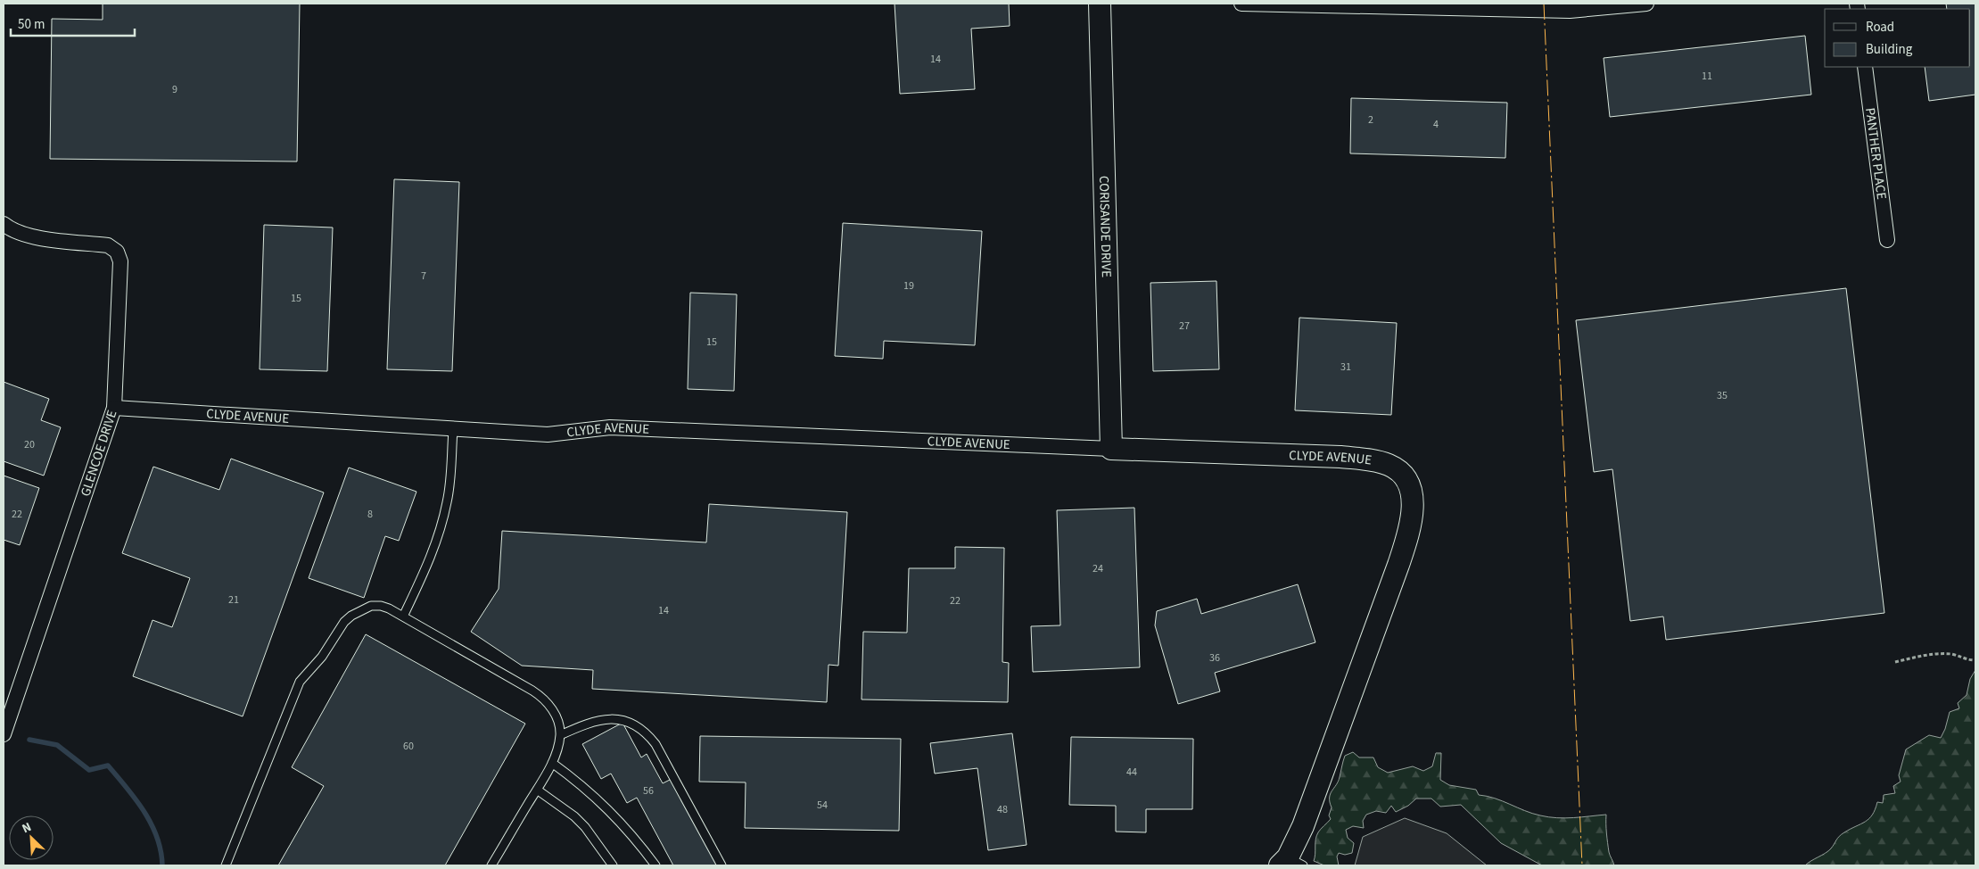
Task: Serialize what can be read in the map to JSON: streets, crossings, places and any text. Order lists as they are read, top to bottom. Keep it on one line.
{"streets":{"street":["PANTHER PLACE","CORISANDE DRIVE","CLYDE AVENUE","GLENCOE DRIVE"]},"crossings":[["CORISANDE DRIVE","CLYDE AVENUE"],["CLYDE AVENUE","GLENCOE DRIVE"]],"house_numbers":["14","11","9","2","4","7","19","15","27","15","31","35","20","22","8","24","21","22","14","36","60","44","56","54","48"],"legend":["Road","Building"],"scale_bar":"50 m","north":"top left"}
